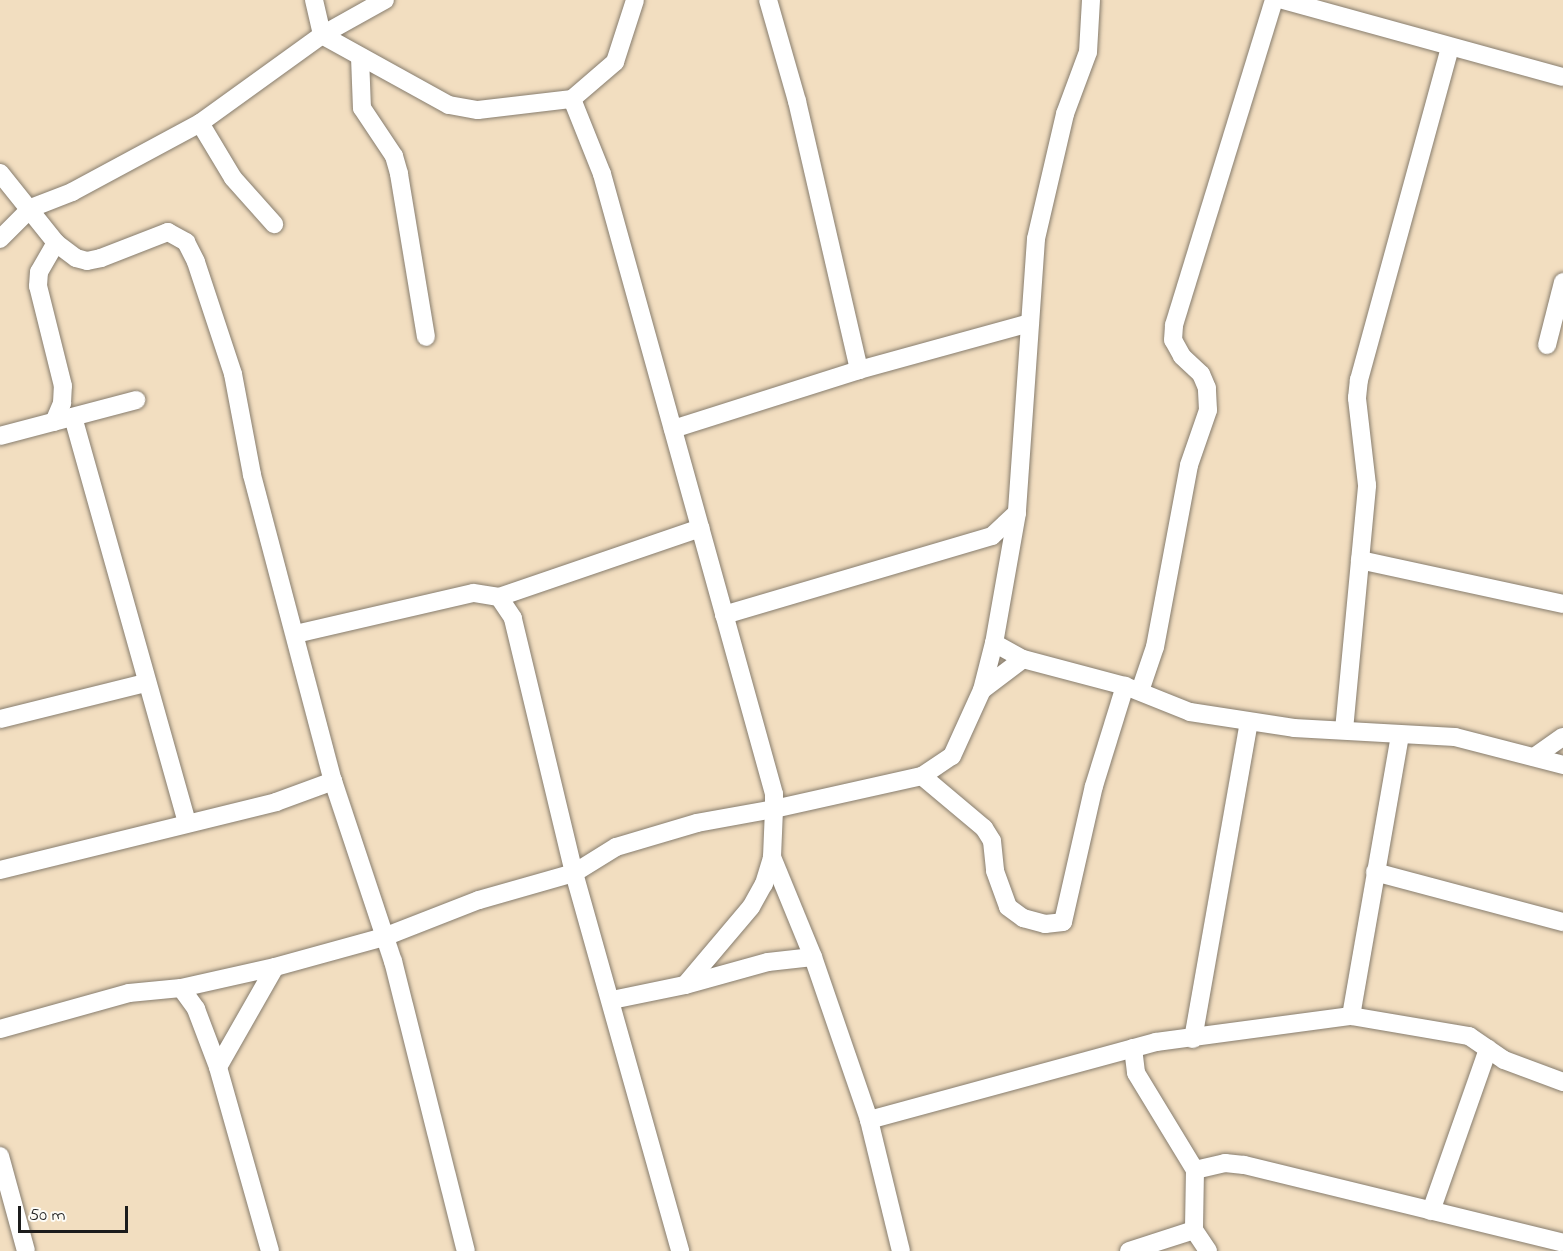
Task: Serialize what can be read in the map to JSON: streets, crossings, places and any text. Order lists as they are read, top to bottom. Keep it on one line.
{"scale_bar":"50 m"}
